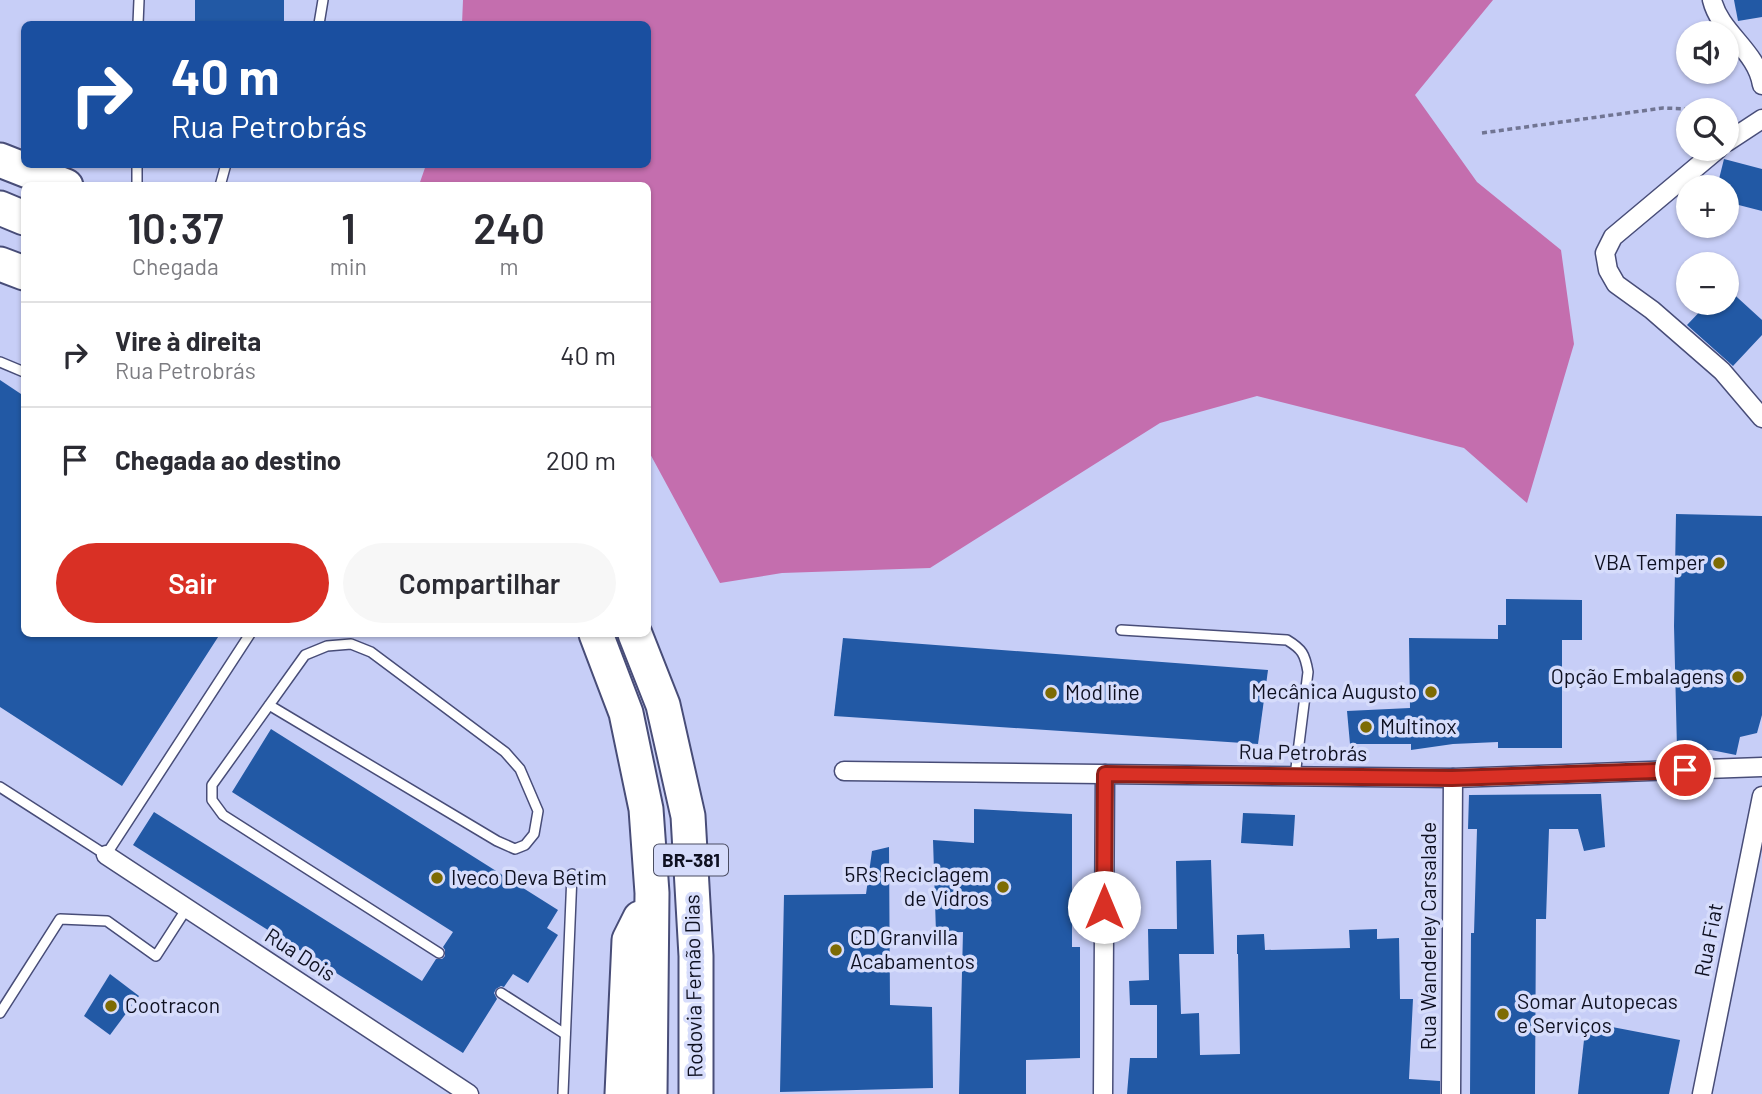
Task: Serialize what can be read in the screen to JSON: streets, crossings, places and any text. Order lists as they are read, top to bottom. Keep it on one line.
{"streets":{"highway":["BR-381","Rodovia Fernão Dias"],"street":["Rua Petrobrás","Rua Wanderley Carsalade","Rua Fiat","Rua Dois"]},"crossings":[["Rua Petrobrás","Rua Wanderley Carsalade"],["BR-381","Rodovia Fernão Dias"]],"places":["VBA Temper","Opção Embalagens","Mecânica Augusto","Mod line","Multinox","Iveco Deva Betim","5Rs Reciclagem de Vidros","CD Granvilla Acabamentos","Cootracon","Somar Autopecas e Serviços"],"page":{"map_buttons":["+","−"],"turn":["40 m","Rua Petrobrás"],"eta":["10:37","Chegada","1","min","240","m"],"list":[{"name":"Vire à direita","note":"Rua Petrobrás","value":"40 m"},{"name":"Chegada ao destino","value":"200 m"}],"buttons":["Sair","Compartilhar"]}}
